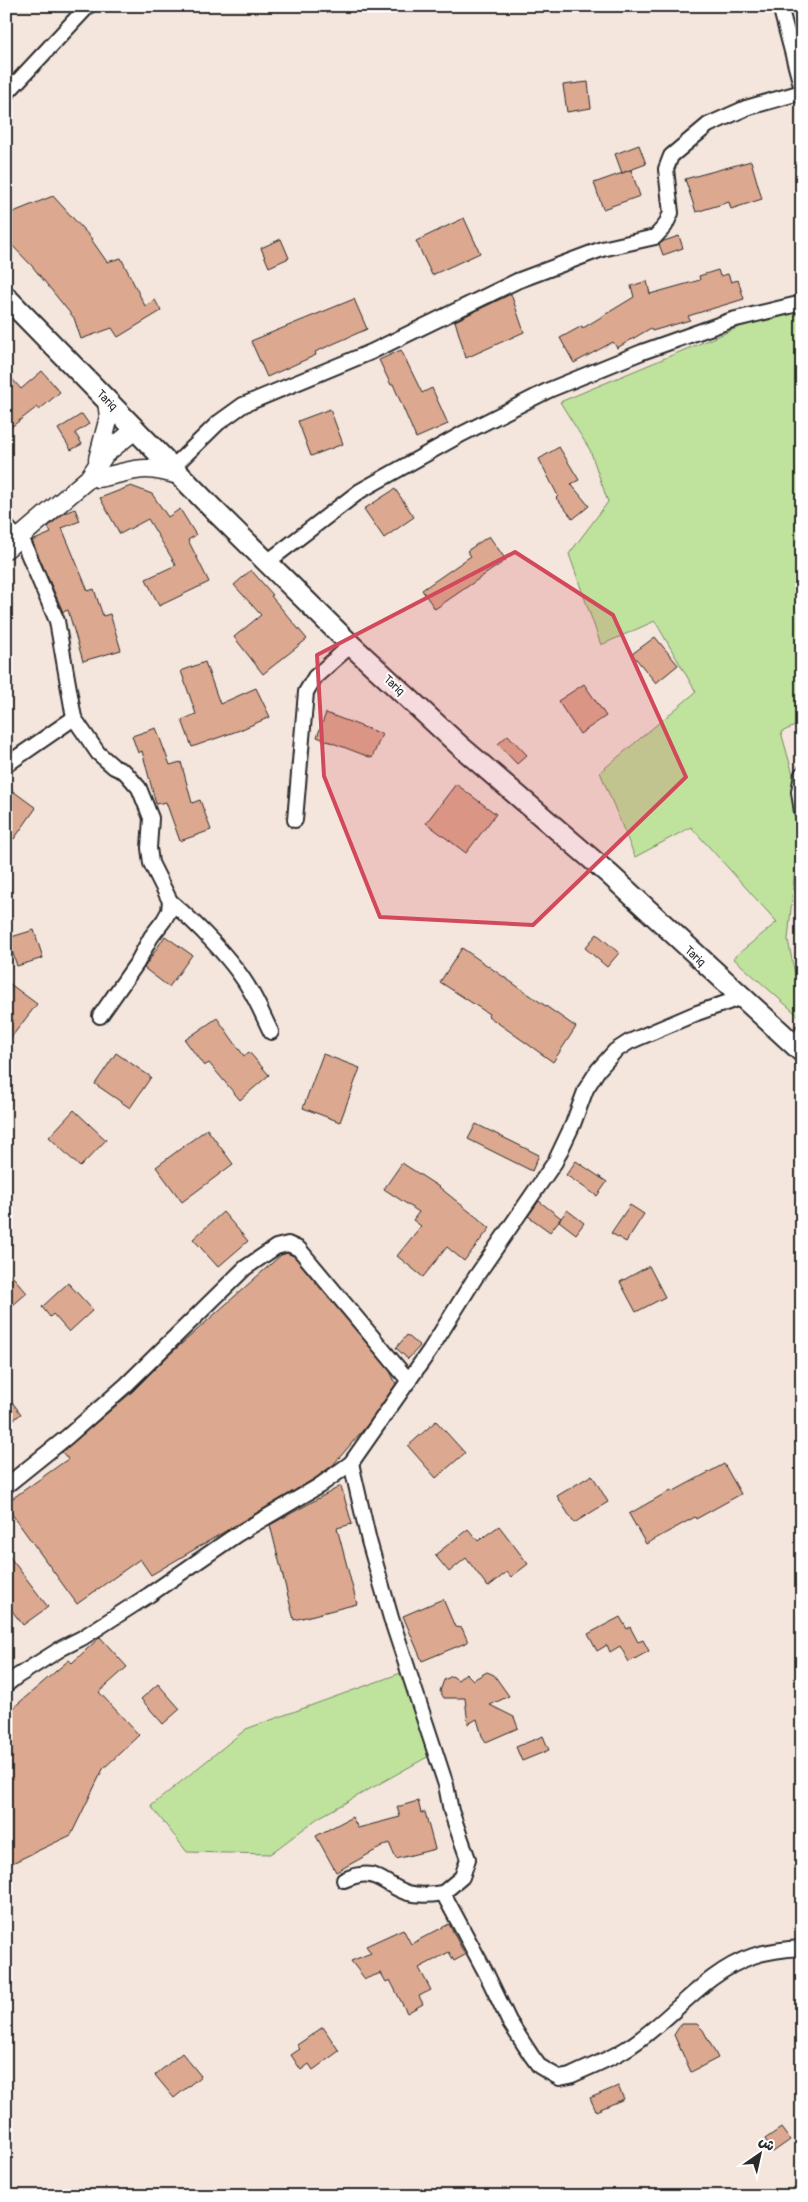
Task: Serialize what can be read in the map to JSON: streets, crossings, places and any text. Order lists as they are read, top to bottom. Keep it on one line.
{"streets":{"main road":["Tariq"]},"north":"top right"}
